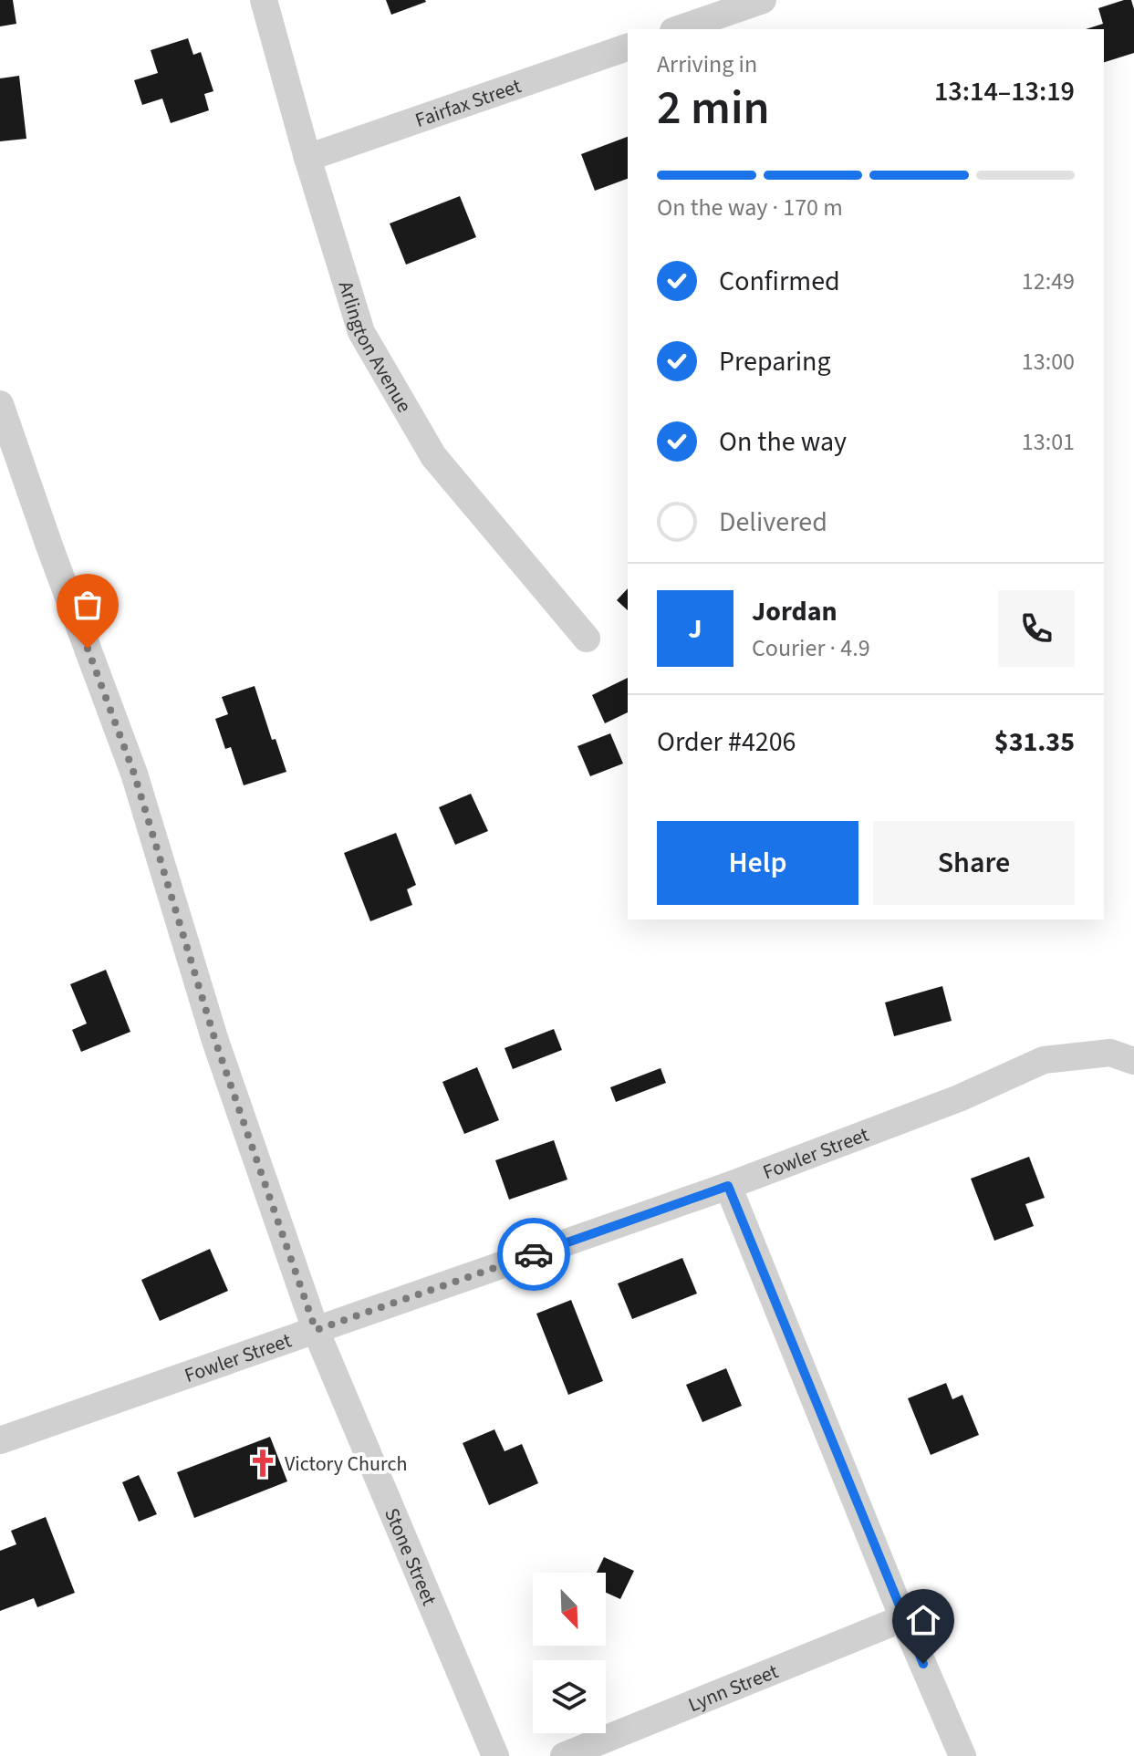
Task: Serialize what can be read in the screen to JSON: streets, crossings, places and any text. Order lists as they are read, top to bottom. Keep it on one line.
{"streets":{"street":["Fairfax Street","Arlington Avenue","Fowler Street","Stone Street","Lynn Street"]},"crossings":[["Fairfax Street","Arlington Avenue"],["Fowler Street","Stone Street"]],"places":{"church":["Victory Church"]},"north":"bottom right","page":{"heading":["2 min","Arriving in","13:14–13:19"],"panel":["Jordan","Courier · 4.9","Order #4206","$31.35"],"bar":"On the way · 170 m","list":[["Confirmed","12:49"],["Preparing","13:00"],["On the way","13:01"],"Delivered"],"round":"J","buttons":["Help","Share"]}}
